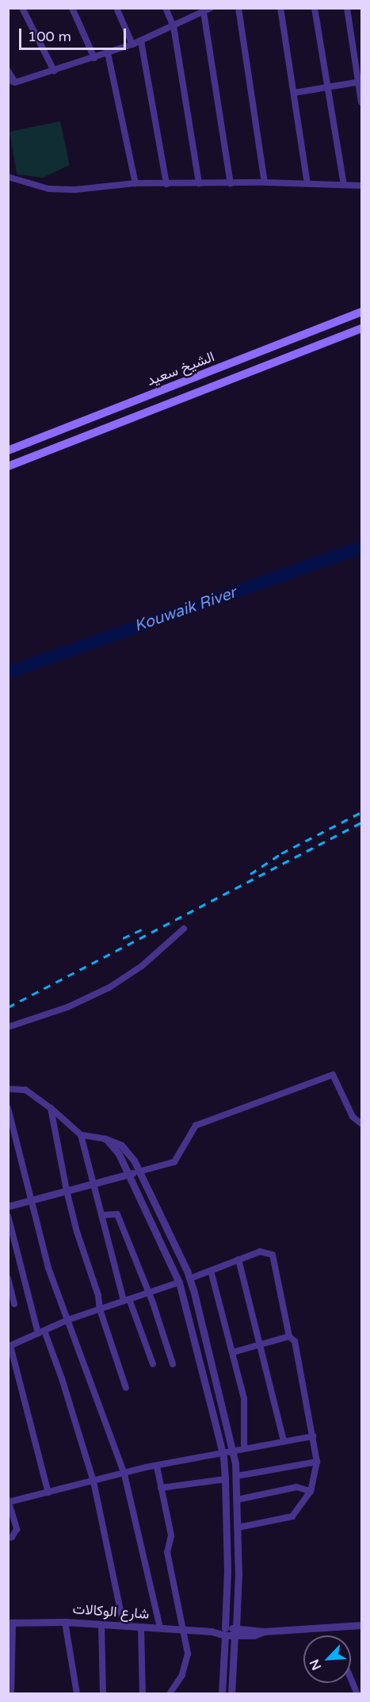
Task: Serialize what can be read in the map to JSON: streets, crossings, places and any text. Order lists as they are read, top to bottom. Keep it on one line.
{"streets":{"main road":["الشيخ سعيد"],"street":["شارع الوكالات"]},"water":["Kouwaik River"],"scale_bar":"100 m","north":"bottom left"}
